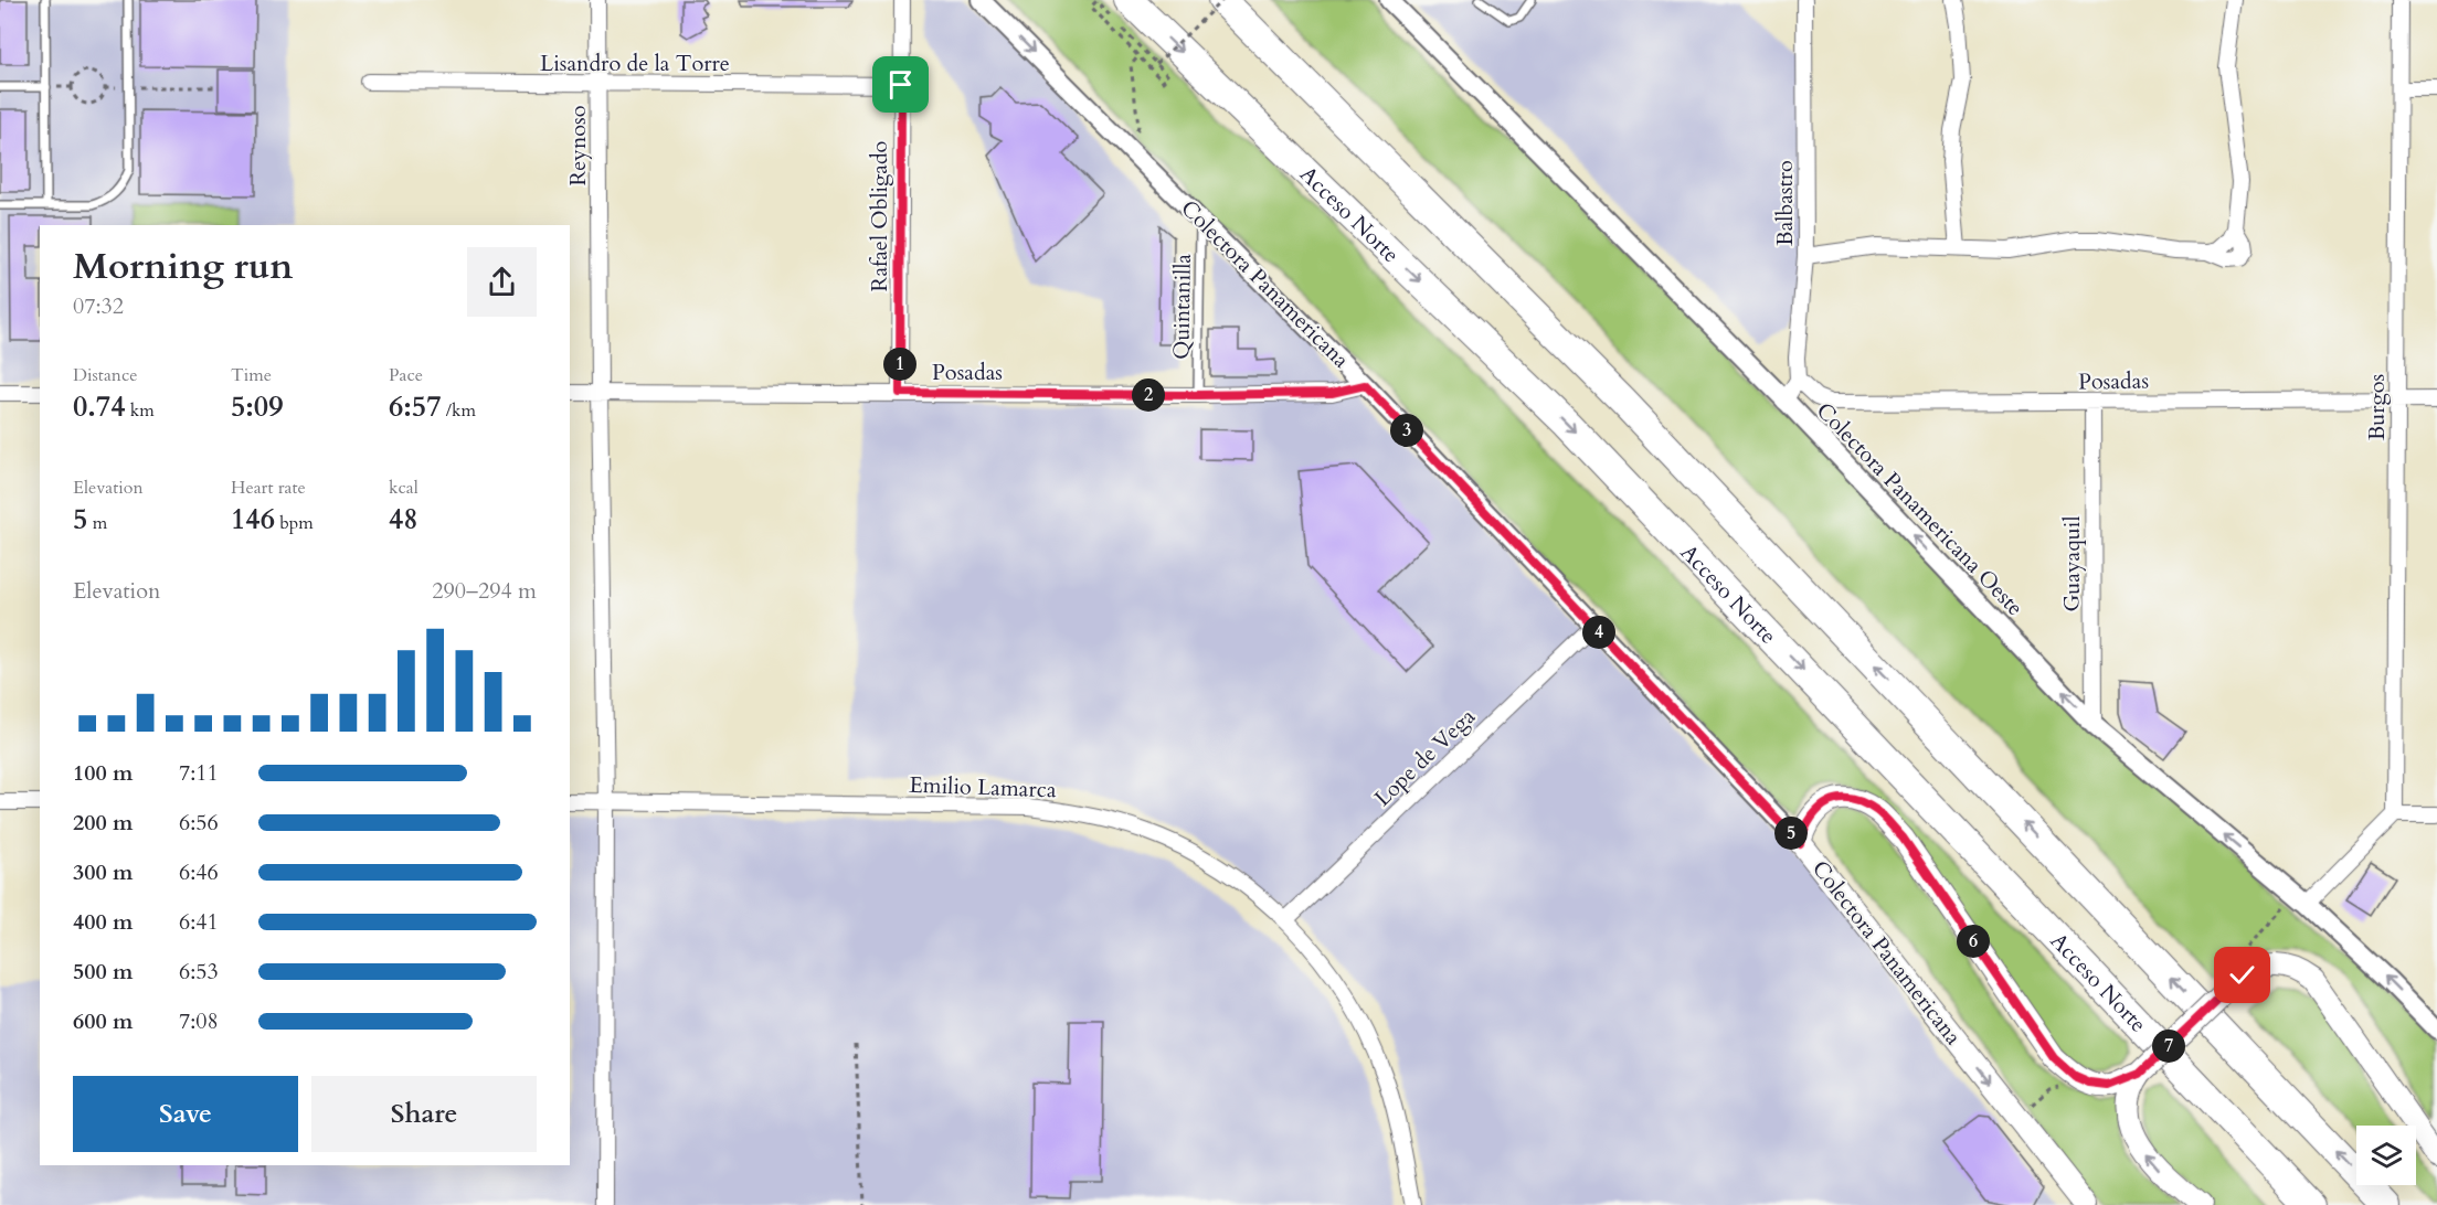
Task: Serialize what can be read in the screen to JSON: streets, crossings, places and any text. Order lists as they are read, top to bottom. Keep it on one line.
{"streets":{"highway":["Acceso Norte"],"main road":["Colectora Panamericana"],"street":["Lisandro de la Torre","Reynoso","Balbastro","Rafael Obligado","Posadas","Burgos","Colectora Panamericana Oeste","Guayaquil","Lope de Vega","Emilio Lamarca"],"lane":["Quintanilla"]},"crossings":[["Lisandro de la Torre","Reynoso"],["Lisandro de la Torre","Rafael Obligado"],["Reynoso","Posadas"],["Reynoso","Emilio Lamarca"],["Balbastro","Posadas"],["Rafael Obligado","Posadas"],["Colectora Panamericana","Quintanilla"],["Colectora Panamericana","Posadas"],["Colectora Panamericana","Lope de Vega"],["Quintanilla","Posadas"],["Posadas","Burgos"],["Posadas","Guayaquil"],["Colectora Panamericana Oeste","Guayaquil"],["Lope de Vega","Emilio Lamarca"]],"one_way":["Colectora Panamericana Oeste"],"page":{"heading":["Morning run","07:32"],"stats":[["Distance","0.74 km"],["Time","5:09"],["Pace","6:57 /km"],["Elevation","5 m"],["Heart rate","146 bpm"],["kcal","48"]],"pins":["1","2","3","4","5","6","7"],"chart":["Elevation","290–294 m"],"list":[{"name":"100 m","note":"7:11"},{"name":"200 m","note":"6:56"},{"name":"300 m","note":"6:46"},{"name":"400 m","note":"6:41"},{"name":"500 m","note":"6:53"},{"name":"600 m","note":"7:08"}],"buttons":["Save","Share"]}}
